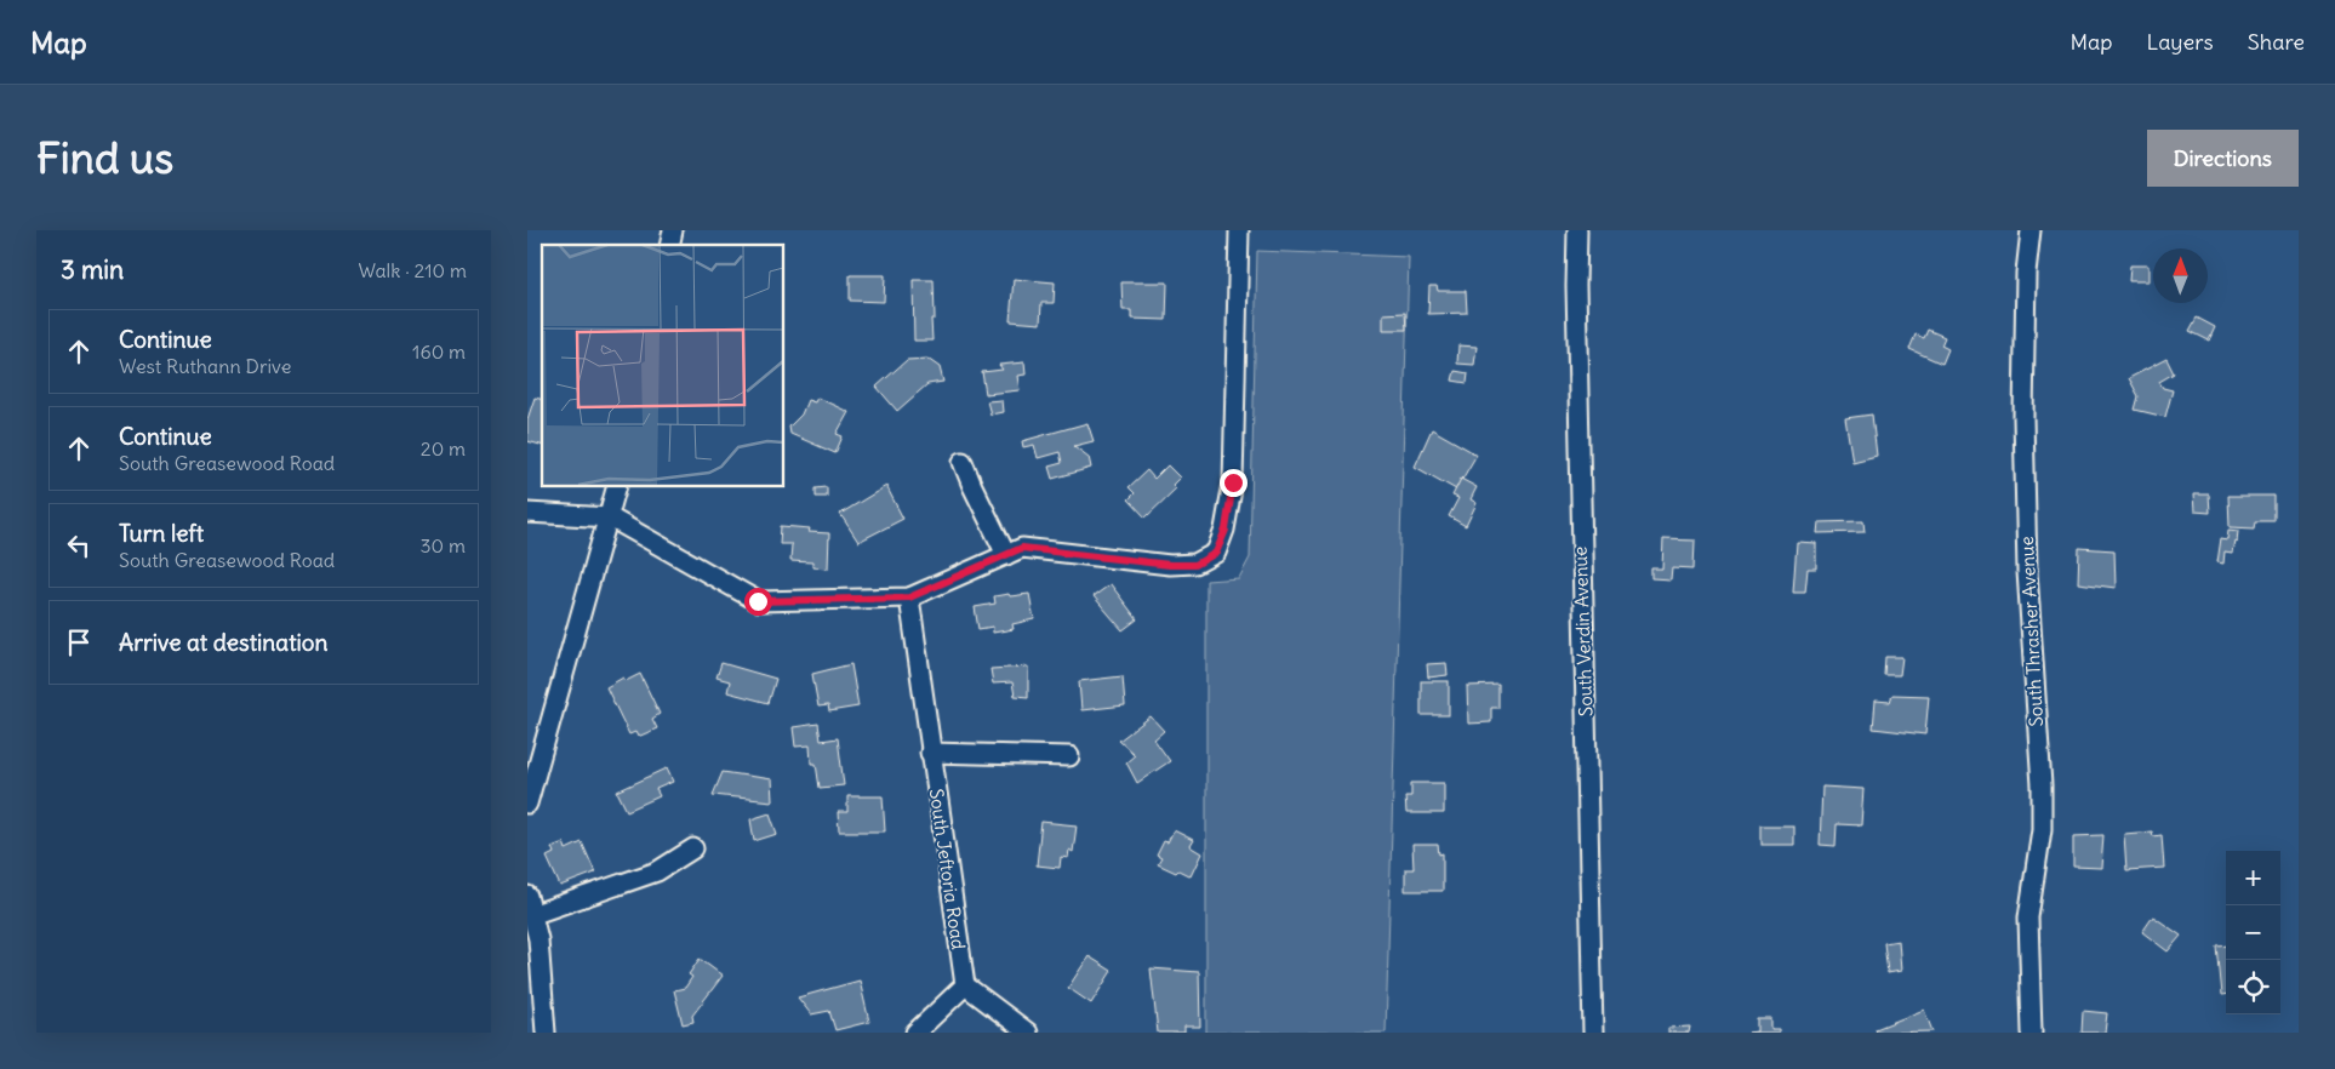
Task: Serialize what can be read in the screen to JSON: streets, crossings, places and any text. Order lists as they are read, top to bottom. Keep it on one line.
{"streets":{"street":["South Verdin Avenue","South Thrasher Avenue","South Jeftoria Road"]},"north":"top","page":{"header":"Map","nav":["Map","Layers","Share"],"buttons":"Directions","title":"Find us","heading":["3 min","Walk · 210 m"],"list":[["Continue","West Ruthann Drive","160 m"],["Continue","South Greasewood Road","20 m"],["Turn left","South Greasewood Road","30 m"],"Arrive at destination"],"map_buttons":["+","−"]}}
